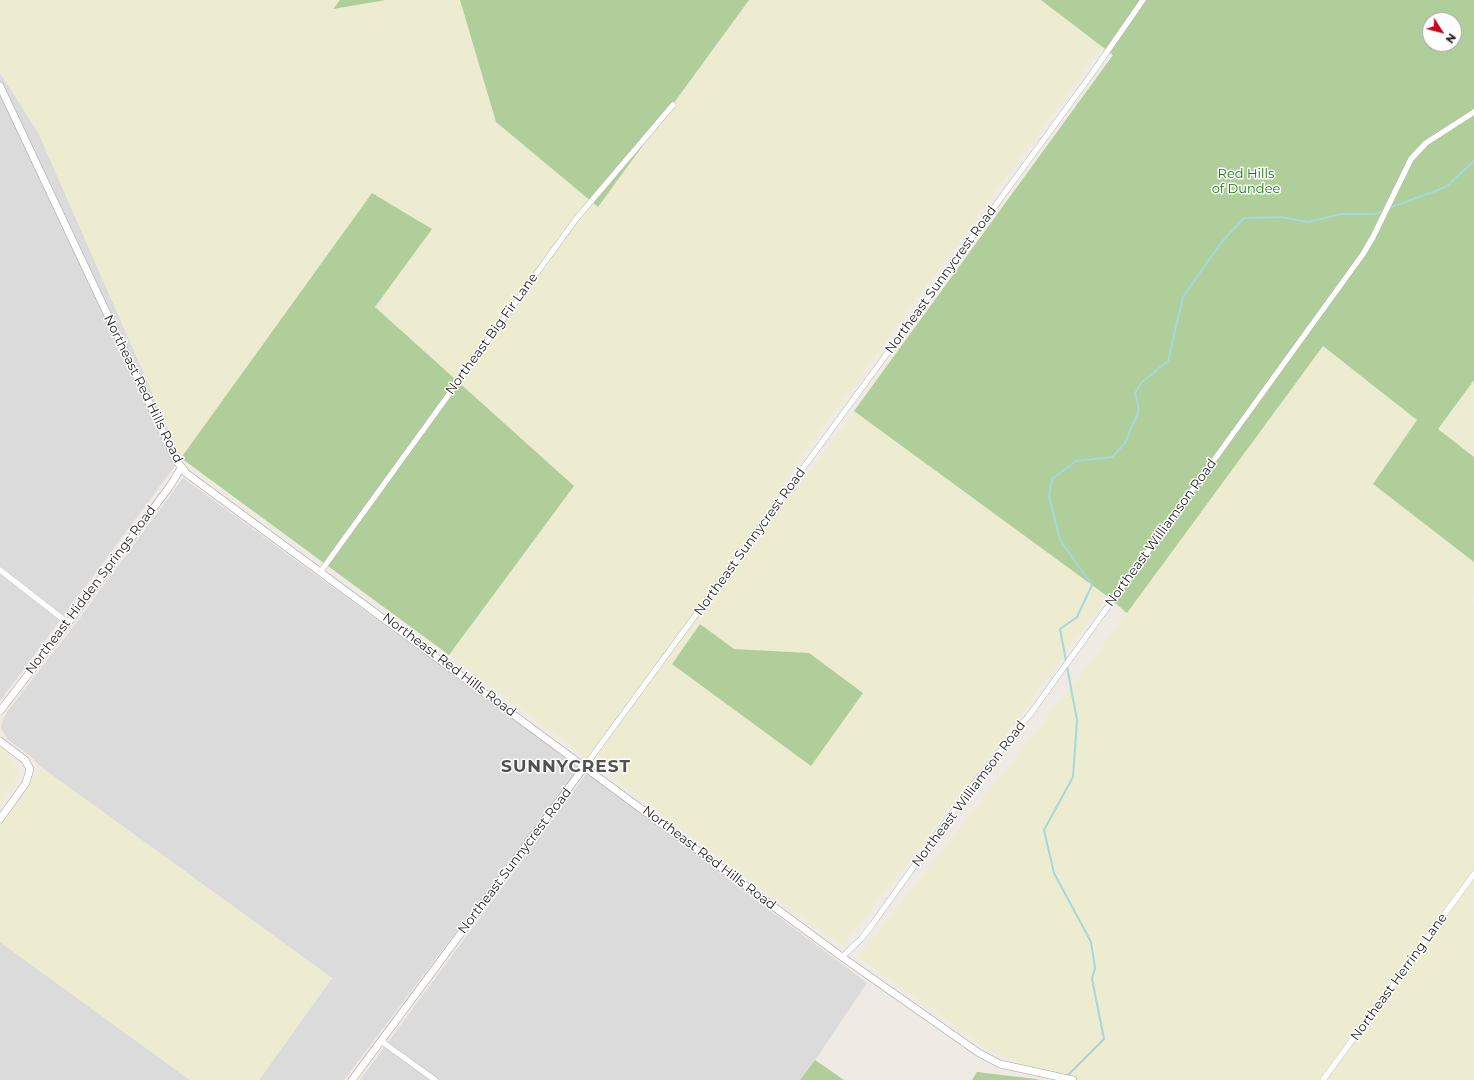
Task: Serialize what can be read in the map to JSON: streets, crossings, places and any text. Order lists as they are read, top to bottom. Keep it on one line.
{"streets":{"street":["Northeast Sunnycrest Road","Northeast Big Fir Lane","Northeast Red Hills Road","Northeast Williamson Road","Northeast Hidden Springs Road","Northeast Herring Lane"]},"crossings":[["Northeast Sunnycrest Road","Northeast Red Hills Road"],["Northeast Big Fir Lane","Northeast Red Hills Road"],["Northeast Red Hills Road","Northeast Williamson Road"],["Northeast Red Hills Road","Northeast Hidden Springs Road"]],"districts":["SUNNYCREST"],"parks":["Red Hills of Dundee"],"north":"bottom right"}
